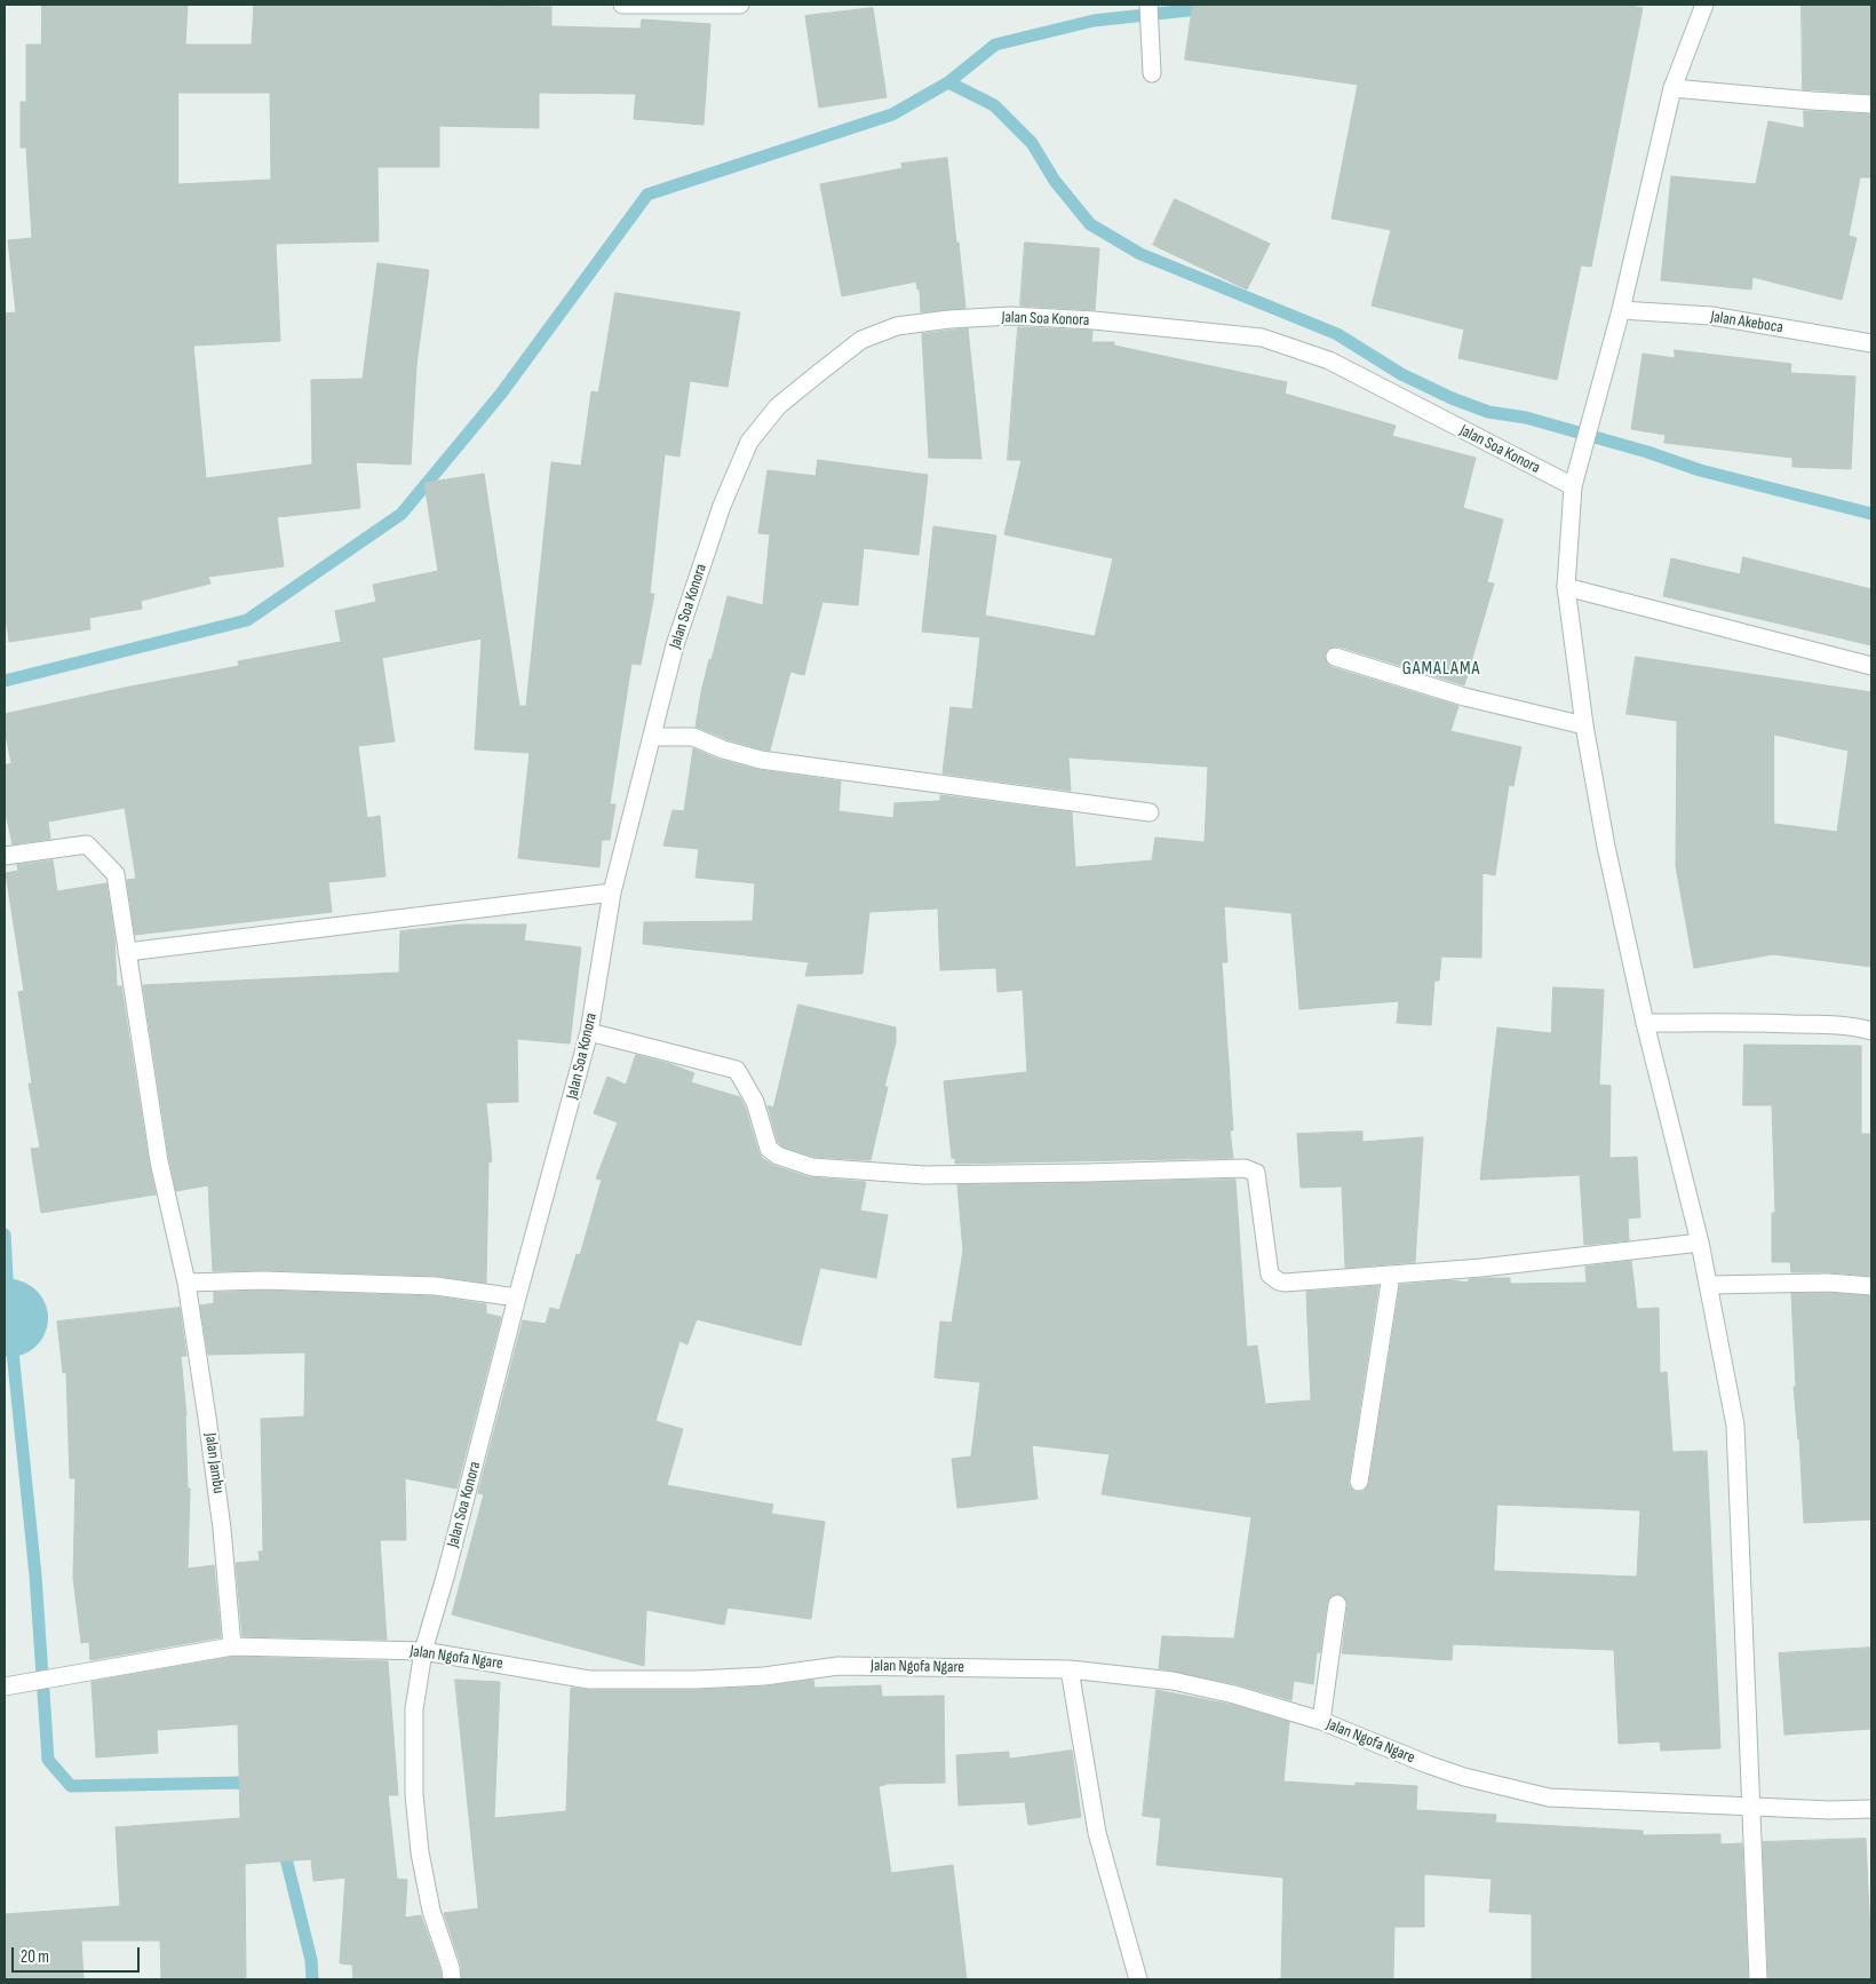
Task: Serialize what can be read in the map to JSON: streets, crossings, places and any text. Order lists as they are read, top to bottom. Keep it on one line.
{"streets":{"street":["Jalan Soa Konora","Jalan Akeboca","Jalan Jambu","Jalan Ngofa Ngare"]},"crossings":[["Jalan Soa Konora","Jalan Ngofa Ngare"],["Jalan Jambu","Jalan Ngofa Ngare"]],"districts":["GAMALAMA"],"scale_bar":"20 m"}
